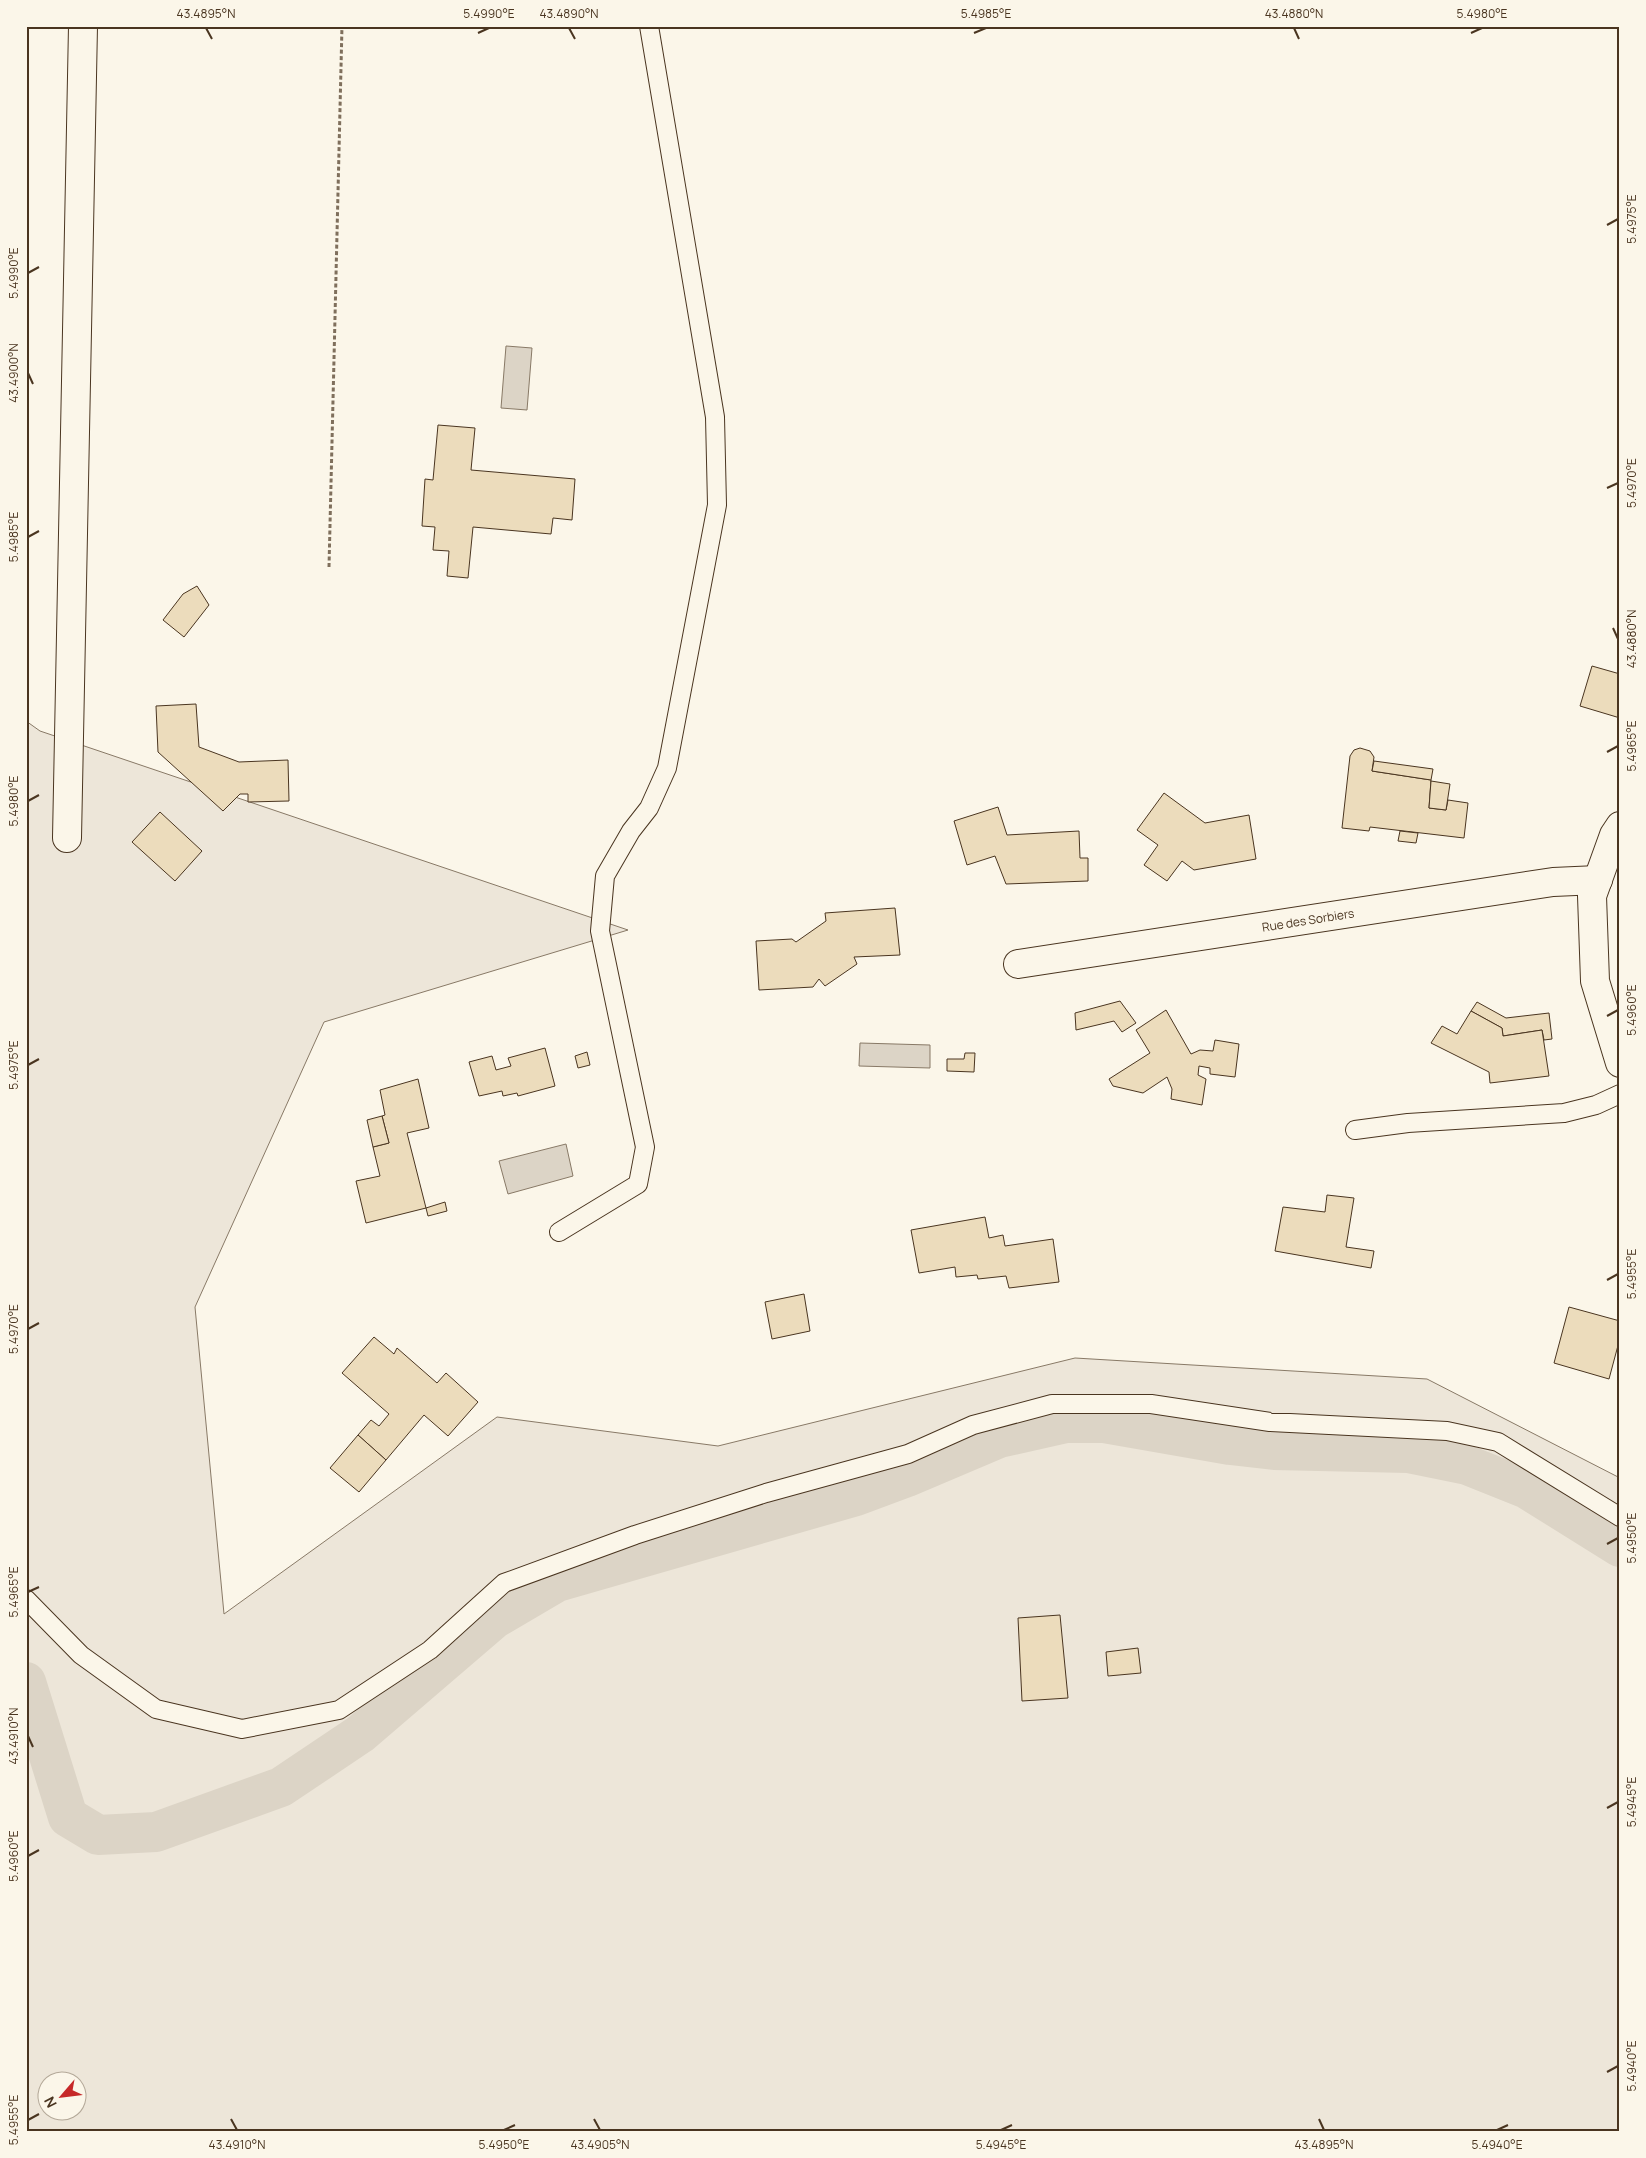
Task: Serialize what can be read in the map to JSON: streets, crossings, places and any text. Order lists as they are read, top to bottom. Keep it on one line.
{"streets":{"street":["Rue des Sorbiers"]},"north":"bottom left","coordinates":["43.4895°N","5.4990°E","43.4890°N","5.4985°E","43.4880°N","5.4980°E","5.4975°E","43.4900°N","5.4970°E","5.4965°E","5.4960°E","5.4955°E","5.4950°E","43.4910°N","5.4945°E","5.4940°E","43.4905°N"]}
